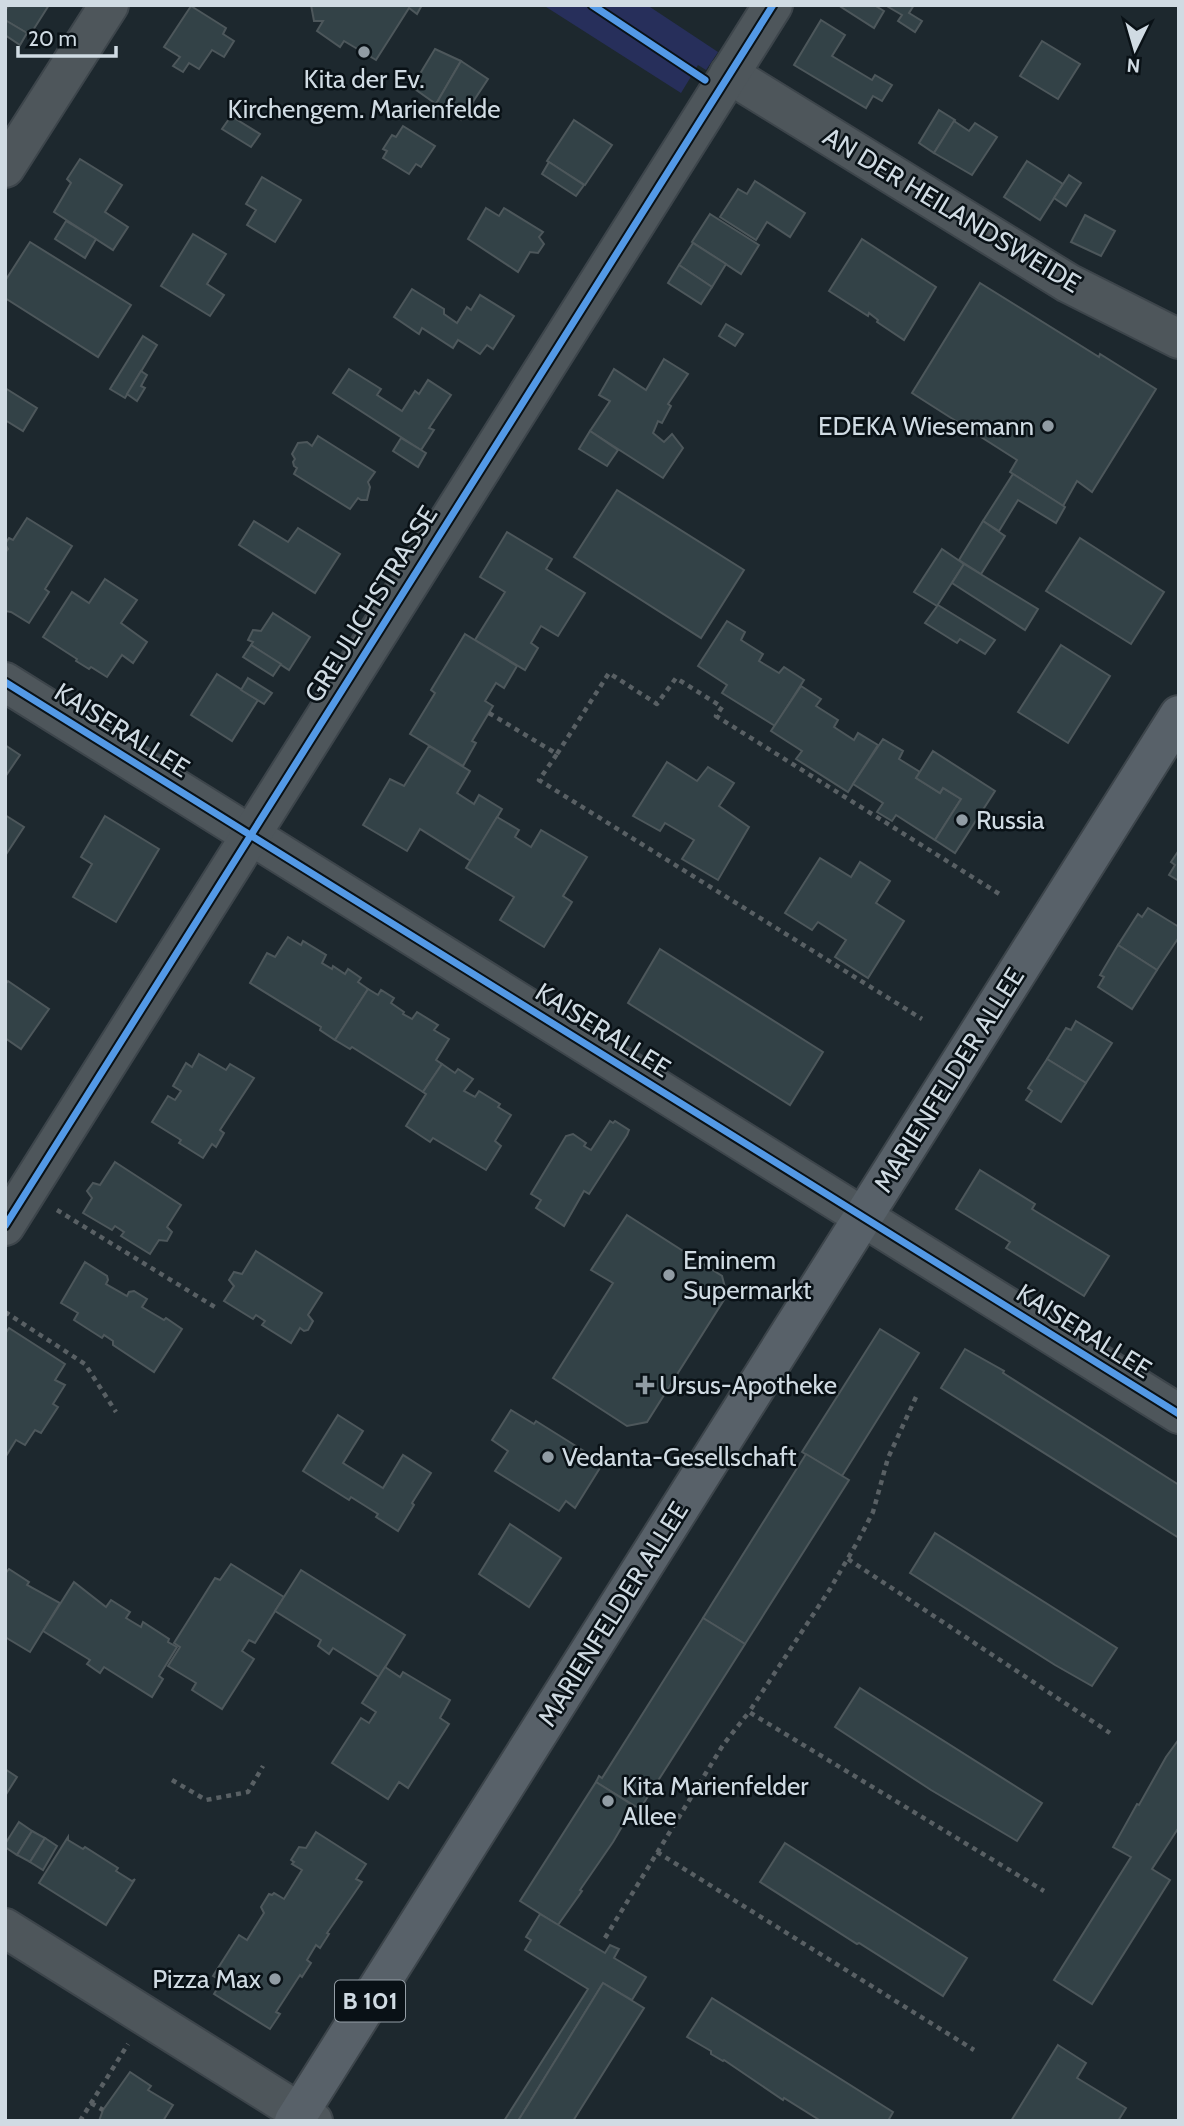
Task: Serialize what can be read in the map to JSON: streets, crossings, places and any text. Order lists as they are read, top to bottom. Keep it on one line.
{"streets":{"main road":["MARIENFELDER ALLEE","B 101"],"street":["AN DER HEILANDSWEIDE","GREULICHSTRASSE","KAISERALLEE"]},"crossings":[["AN DER HEILANDSWEIDE","GREULICHSTRASSE"],["GREULICHSTRASSE","KAISERALLEE"],["KAISERALLEE","MARIENFELDER ALLEE"]],"places":{"other":["Kita der Ev. Kirchengem. Marienfelde","EDEKA Wiesemann","Russia","Eminem Supermarkt","Vedanta-Gesellschaft","Kita Marienfelder Allee","Pizza Max"],"health":["Ursus-Apotheke"]},"scale_bar":"20 m","north":"bottom"}
